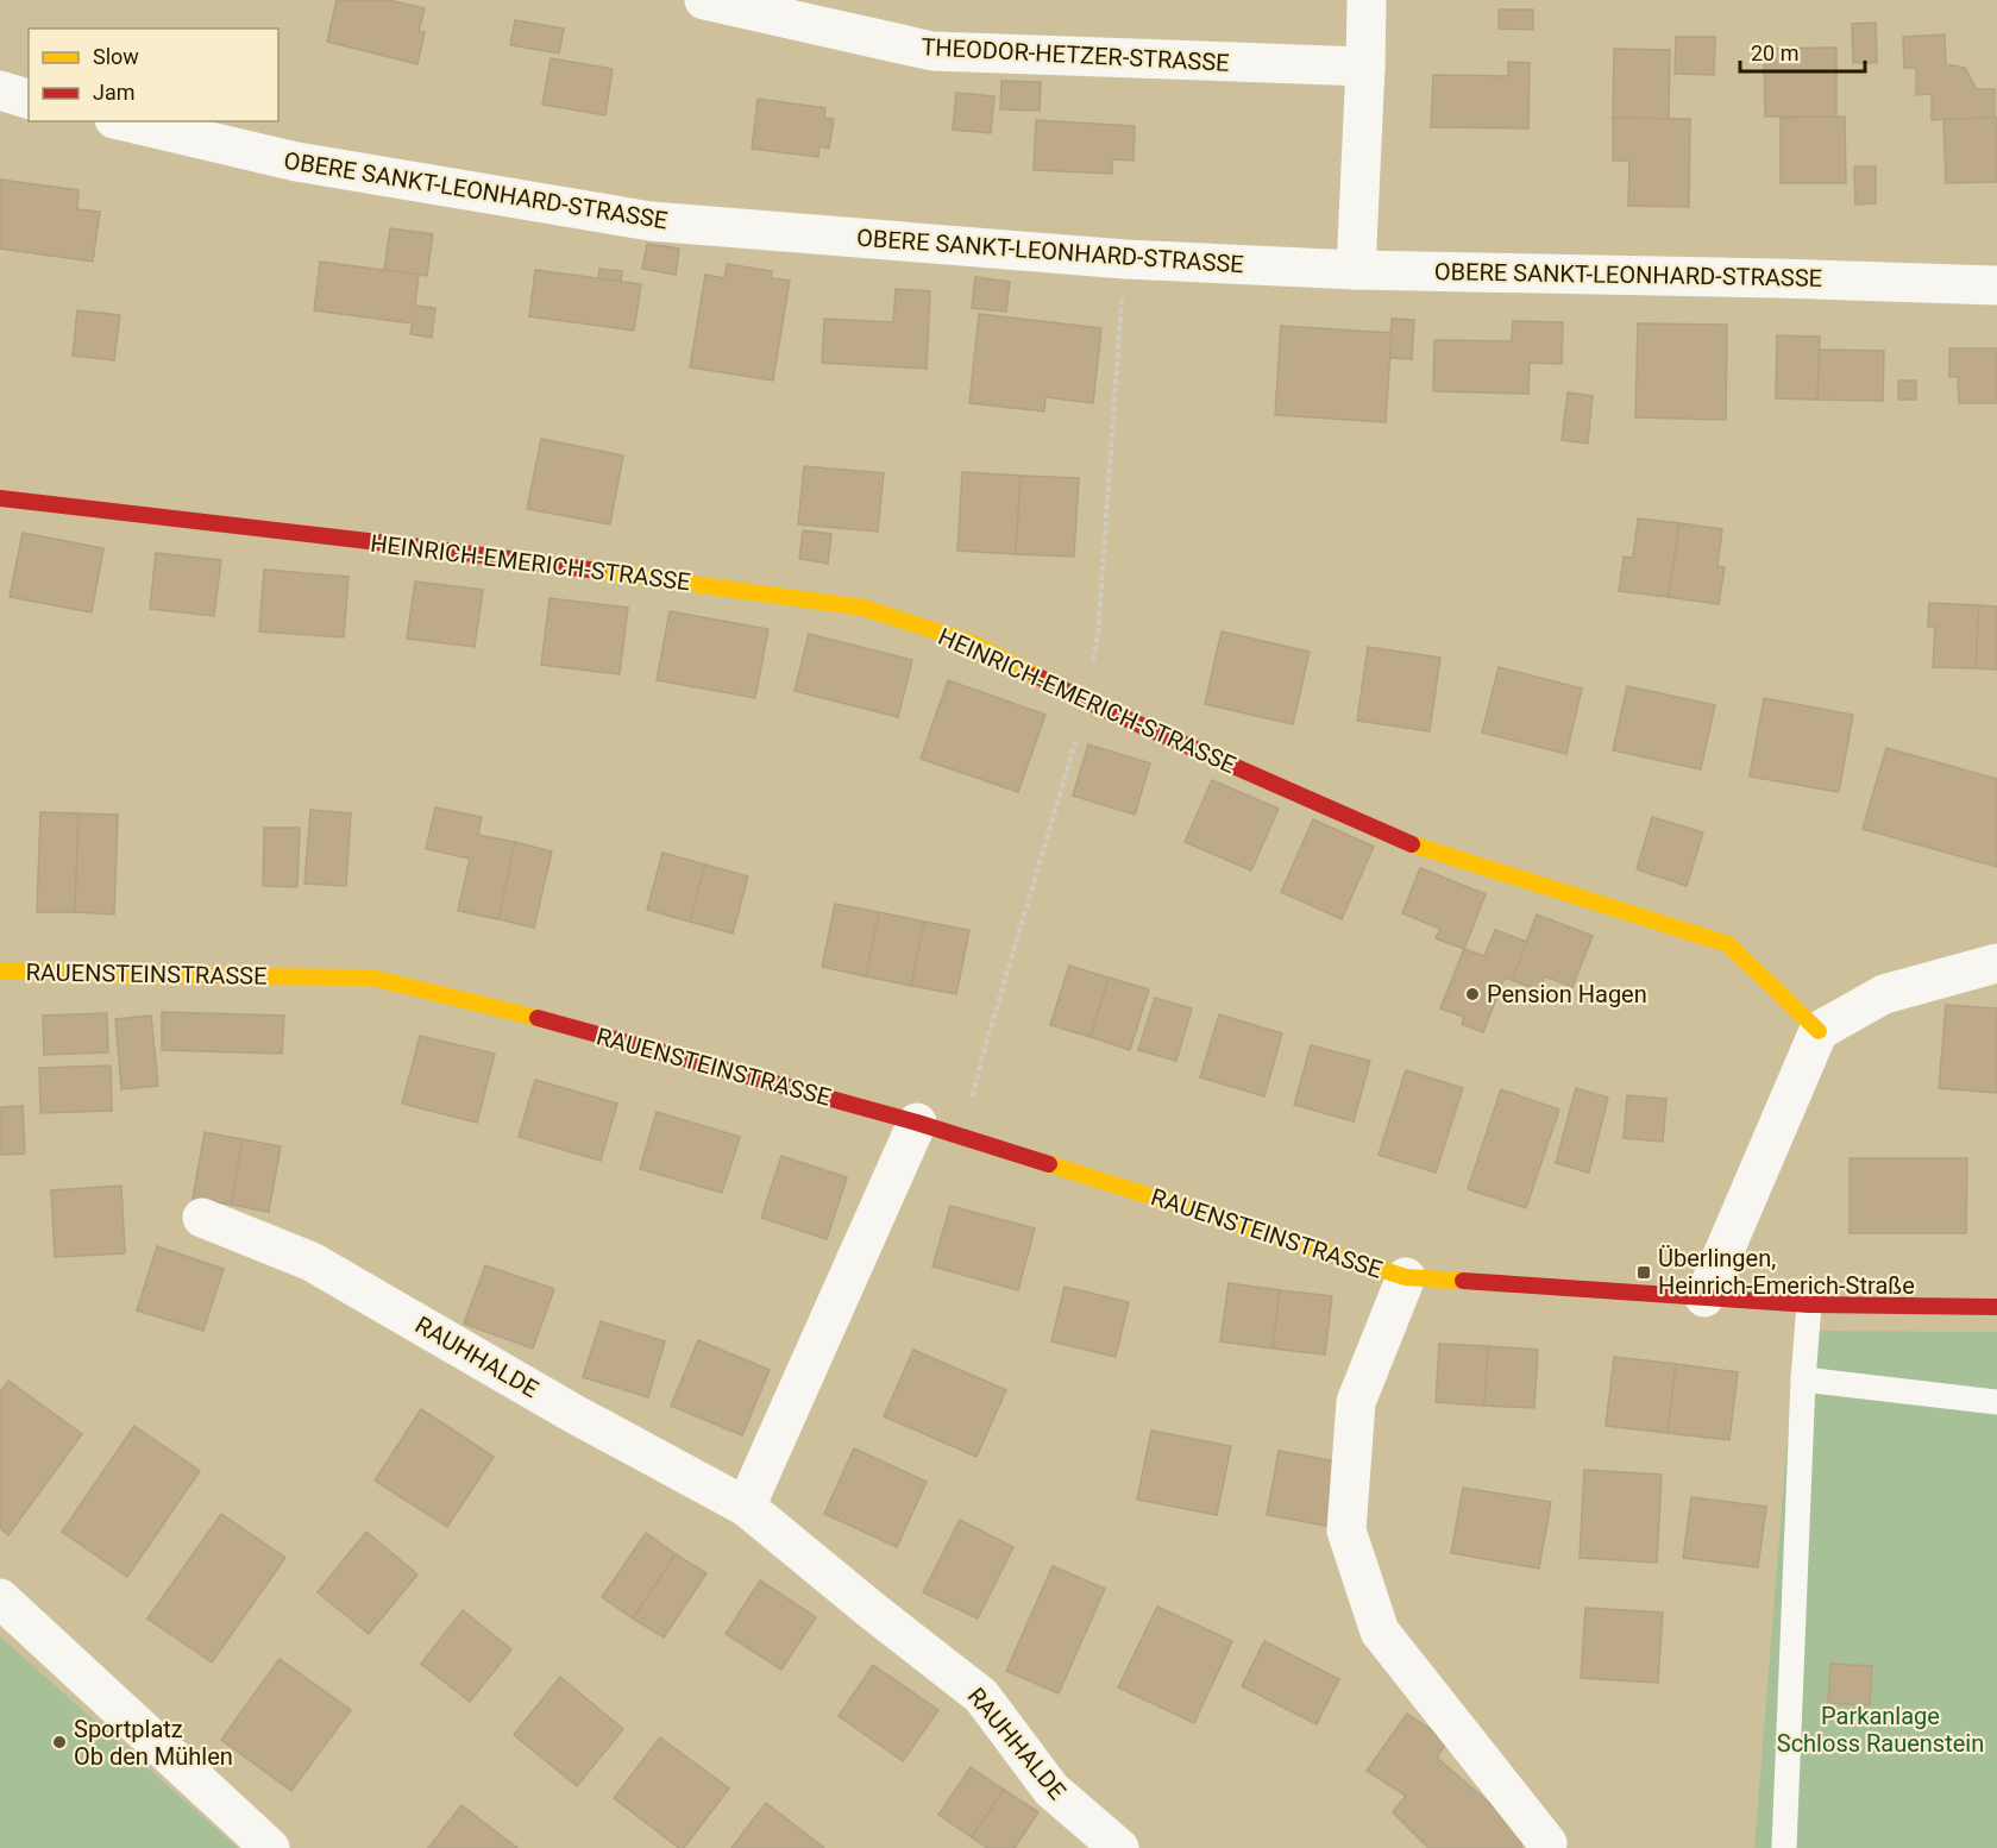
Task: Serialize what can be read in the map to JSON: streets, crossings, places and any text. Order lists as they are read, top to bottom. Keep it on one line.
{"streets":{"street":["THEODOR-HETZER-STRASSE","OBERE SANKT-LEONHARD-STRASSE","HEINRICH-EMERICH-STRASSE","RAUENSTEINSTRASSE","RAUHHALDE"]},"parks":["Parkanlage Schloss Rauenstein"],"places":{"other":["Pension Hagen","Sportplatz Ob den Mühlen"],"transit":["Überlingen, Heinrich-Emerich-Straße"]},"legend":["Slow","Jam"],"scale_bar":"20 m"}
